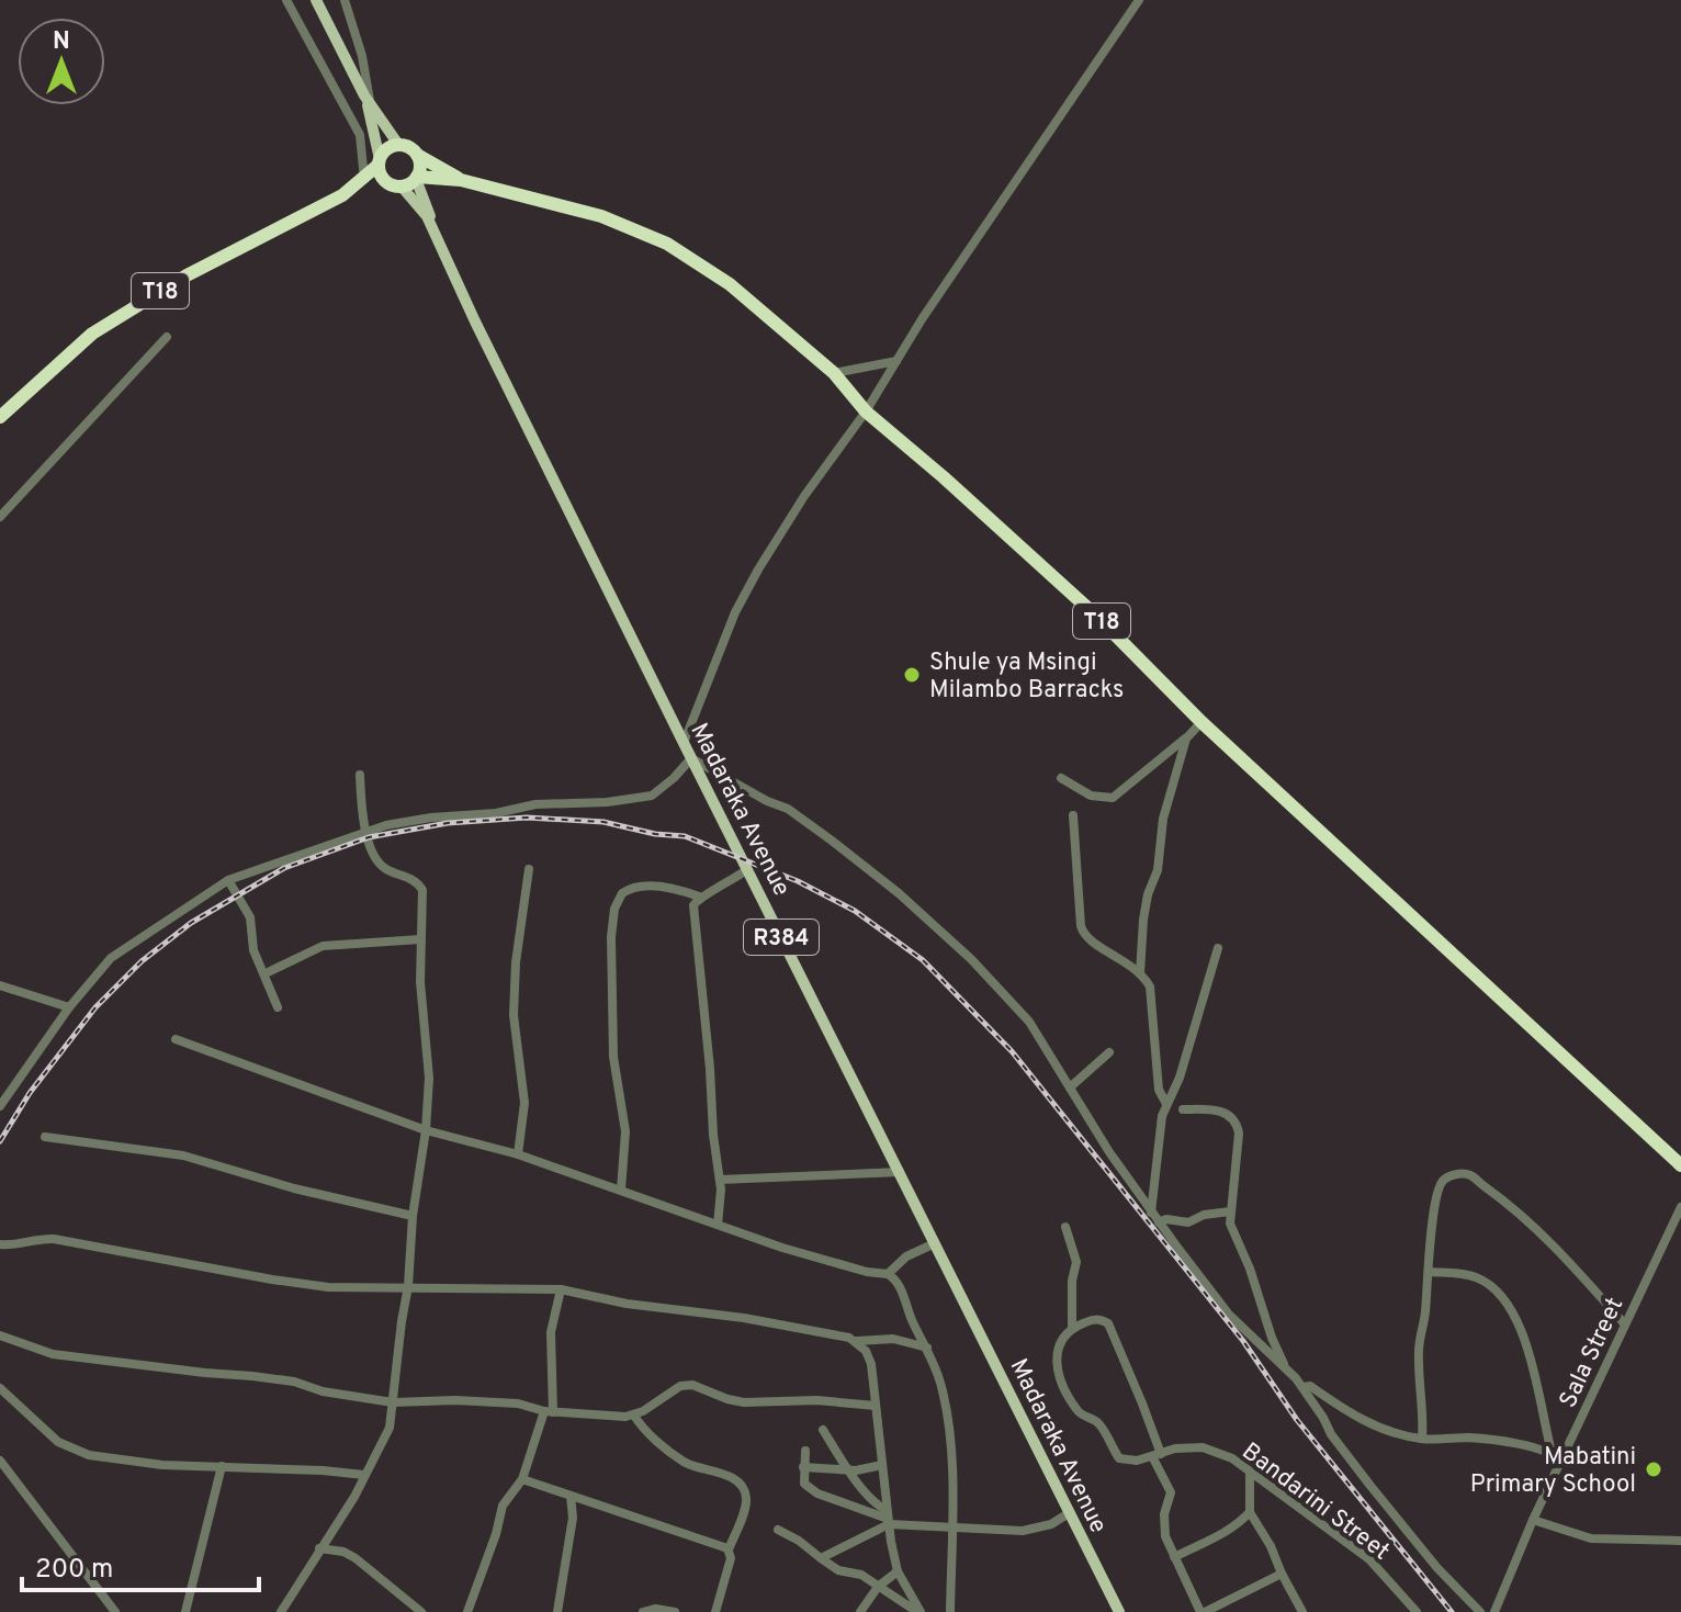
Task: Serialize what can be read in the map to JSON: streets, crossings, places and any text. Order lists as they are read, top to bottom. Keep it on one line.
{"streets":{"highway":["T18"],"main road":["Madaraka Avenue","R384"],"street":["Sala Street","Bandarini Street"]},"crossings":[["T18","R384"],["Madaraka Avenue","R384"]],"places":["Shule ya Msingi Milambo Barracks","Mabatini Primary School"],"scale_bar":"200 m","north":"top"}
